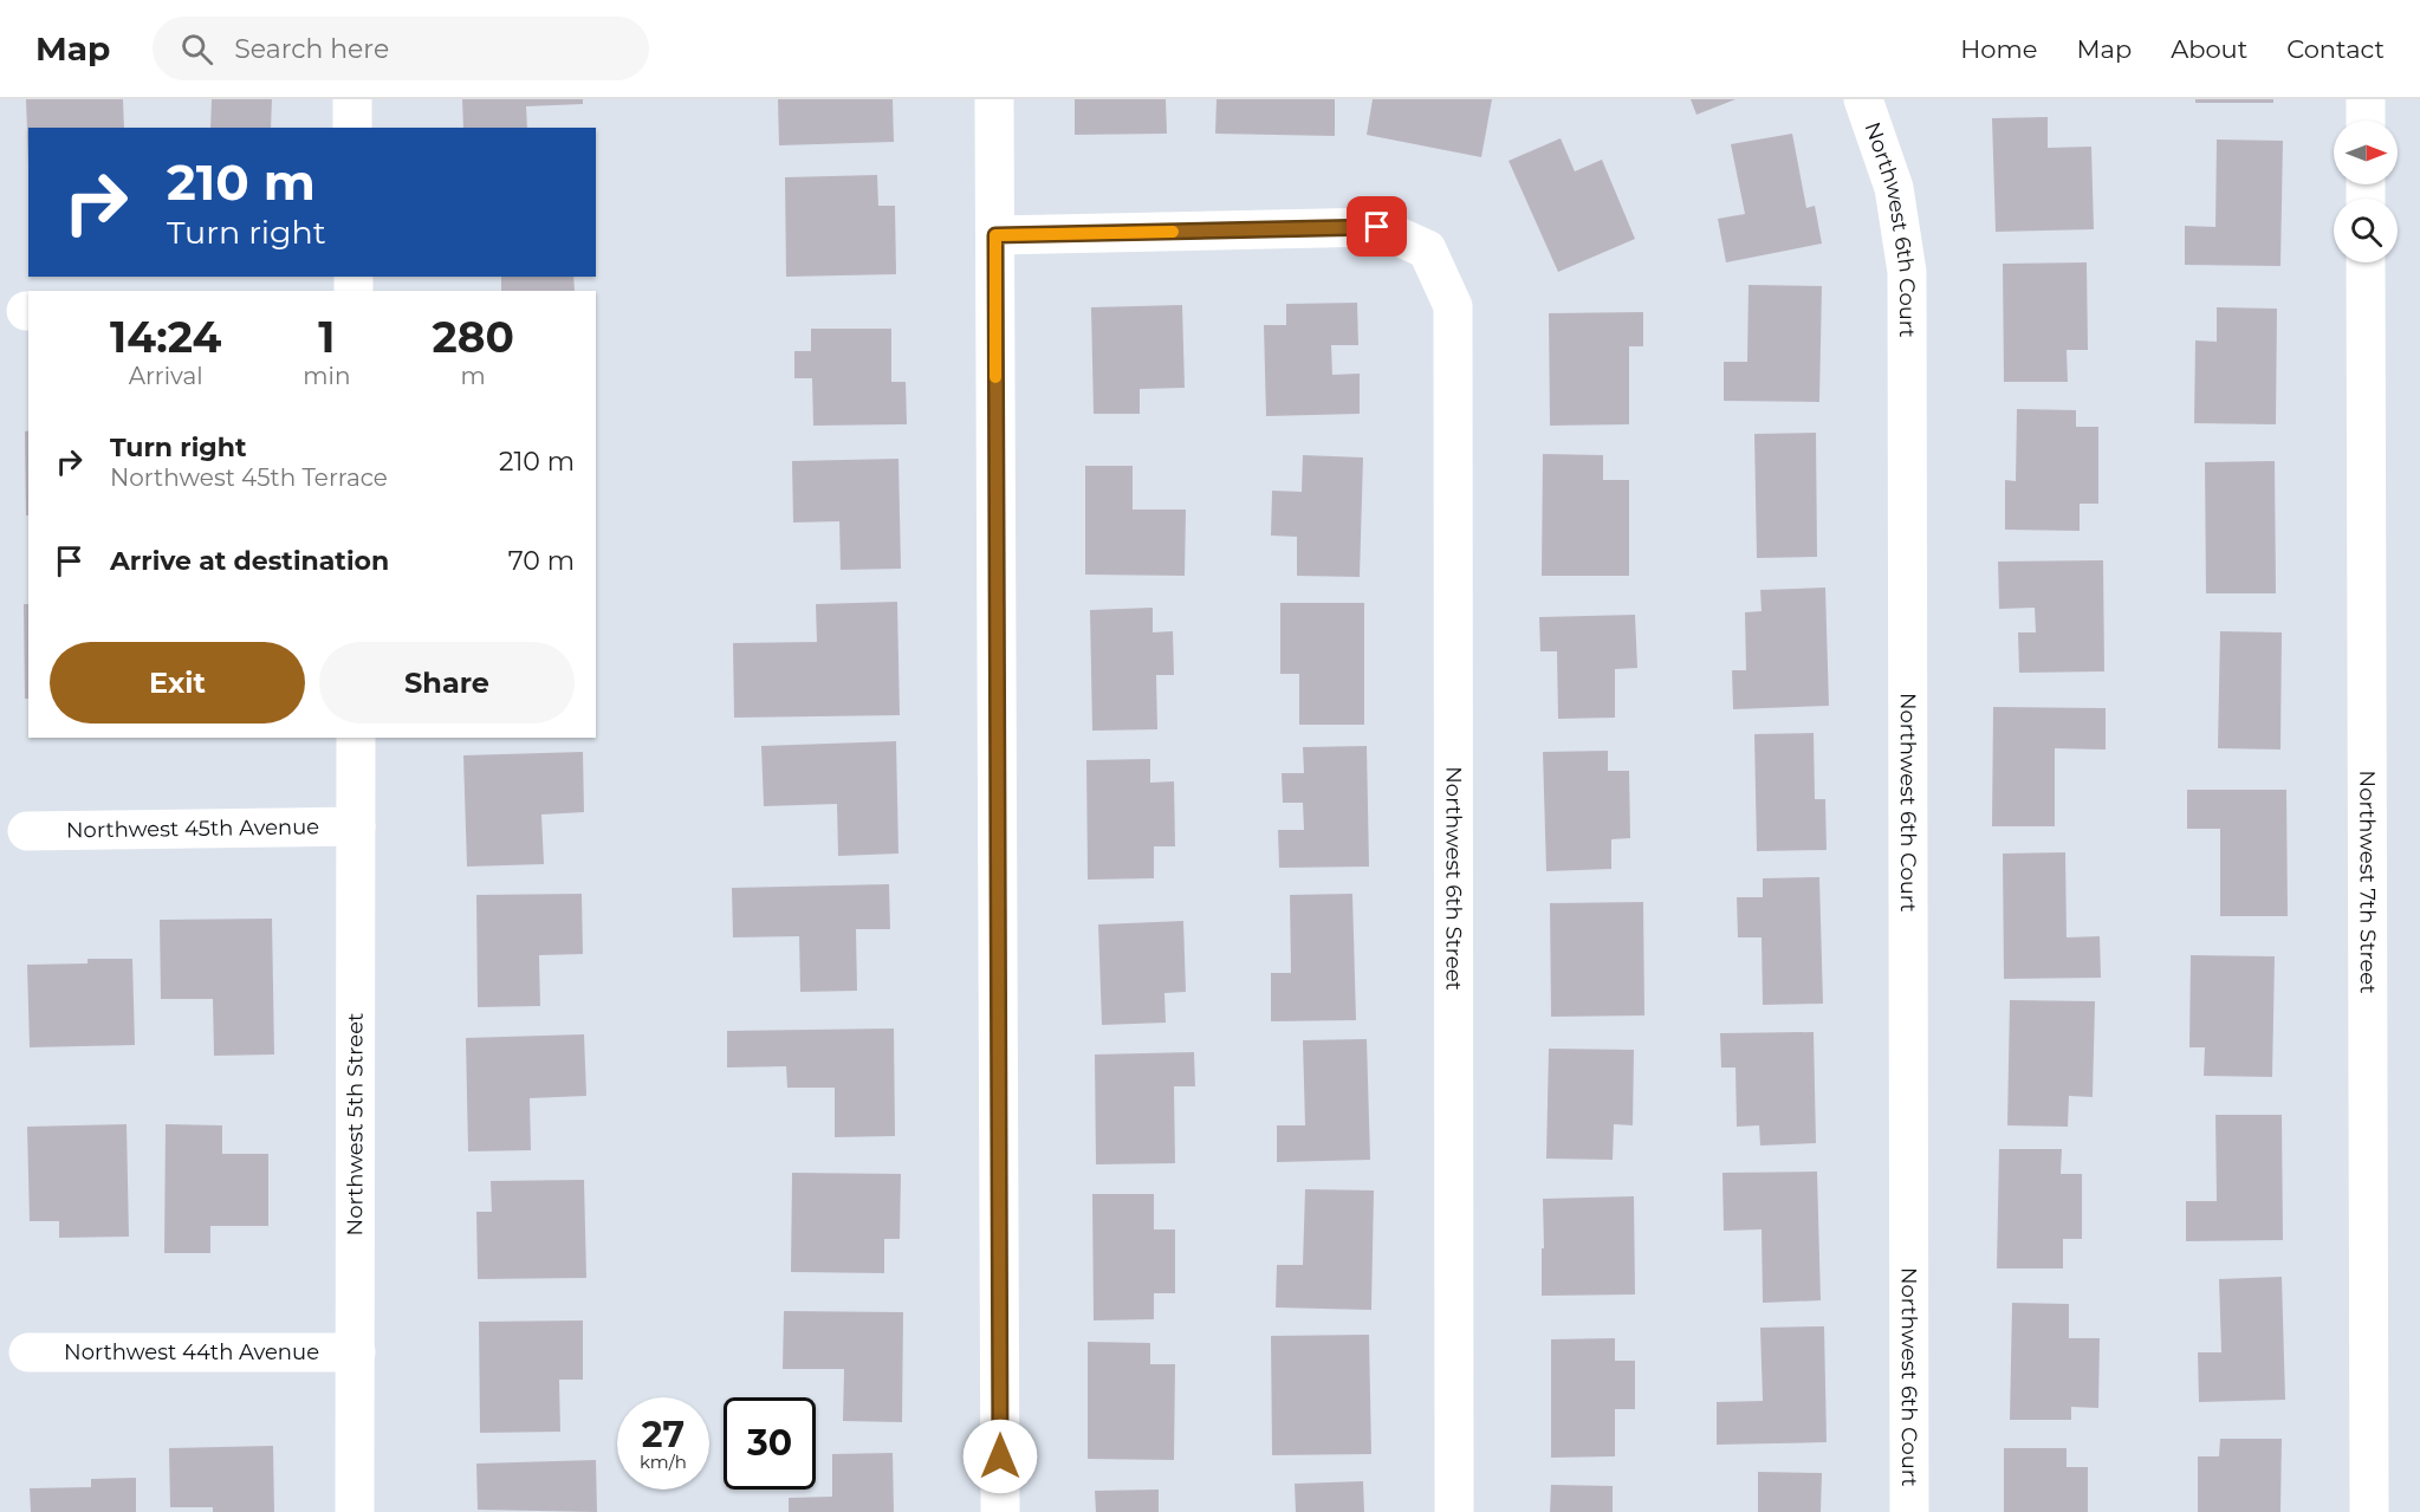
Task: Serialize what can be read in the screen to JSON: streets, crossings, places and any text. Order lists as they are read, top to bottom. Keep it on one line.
{"streets":{"street":["Northwest 6th Court","Northwest 45th Avenue","Northwest 6th Street","Northwest 7th Street","Northwest 5th Street","Northwest 44th Avenue"]},"crossings":[["Northwest 45th Avenue","Northwest 5th Street"],["Northwest 5th Street","Northwest 44th Avenue"]],"north":"right","page":{"header":"Map","search":"Search here","nav":["Home","Map","About","Contact"],"turn":["210 m","Turn right"],"eta":["14:24","Arrival","1","min","280","m"],"list":[{"name":"Turn right","note":"Northwest 45th Terrace","value":"210 m"},{"name":"Arrive at destination","value":"70 m"}],"buttons":["Exit","Share"],"speed":"27 km/h","limit":"30"}}
